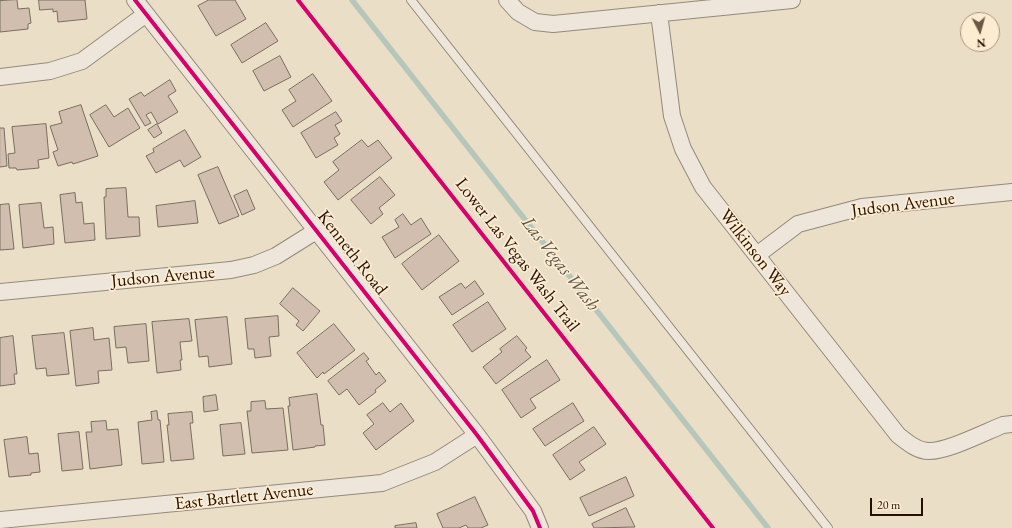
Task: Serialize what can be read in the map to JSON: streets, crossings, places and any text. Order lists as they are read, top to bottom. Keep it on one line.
{"streets":{"street":["Judson Avenue","Kenneth Road","Wilkinson Way","East Bartlett Avenue"],"cycle path":["Lower Las Vegas Wash Trail"]},"crossings":[["Judson Avenue","Kenneth Road"],["Judson Avenue","Wilkinson Way"],["Kenneth Road","East Bartlett Avenue"]],"water":["Las Vegas Wash"],"scale_bar":"20 m","north":"bottom"}
